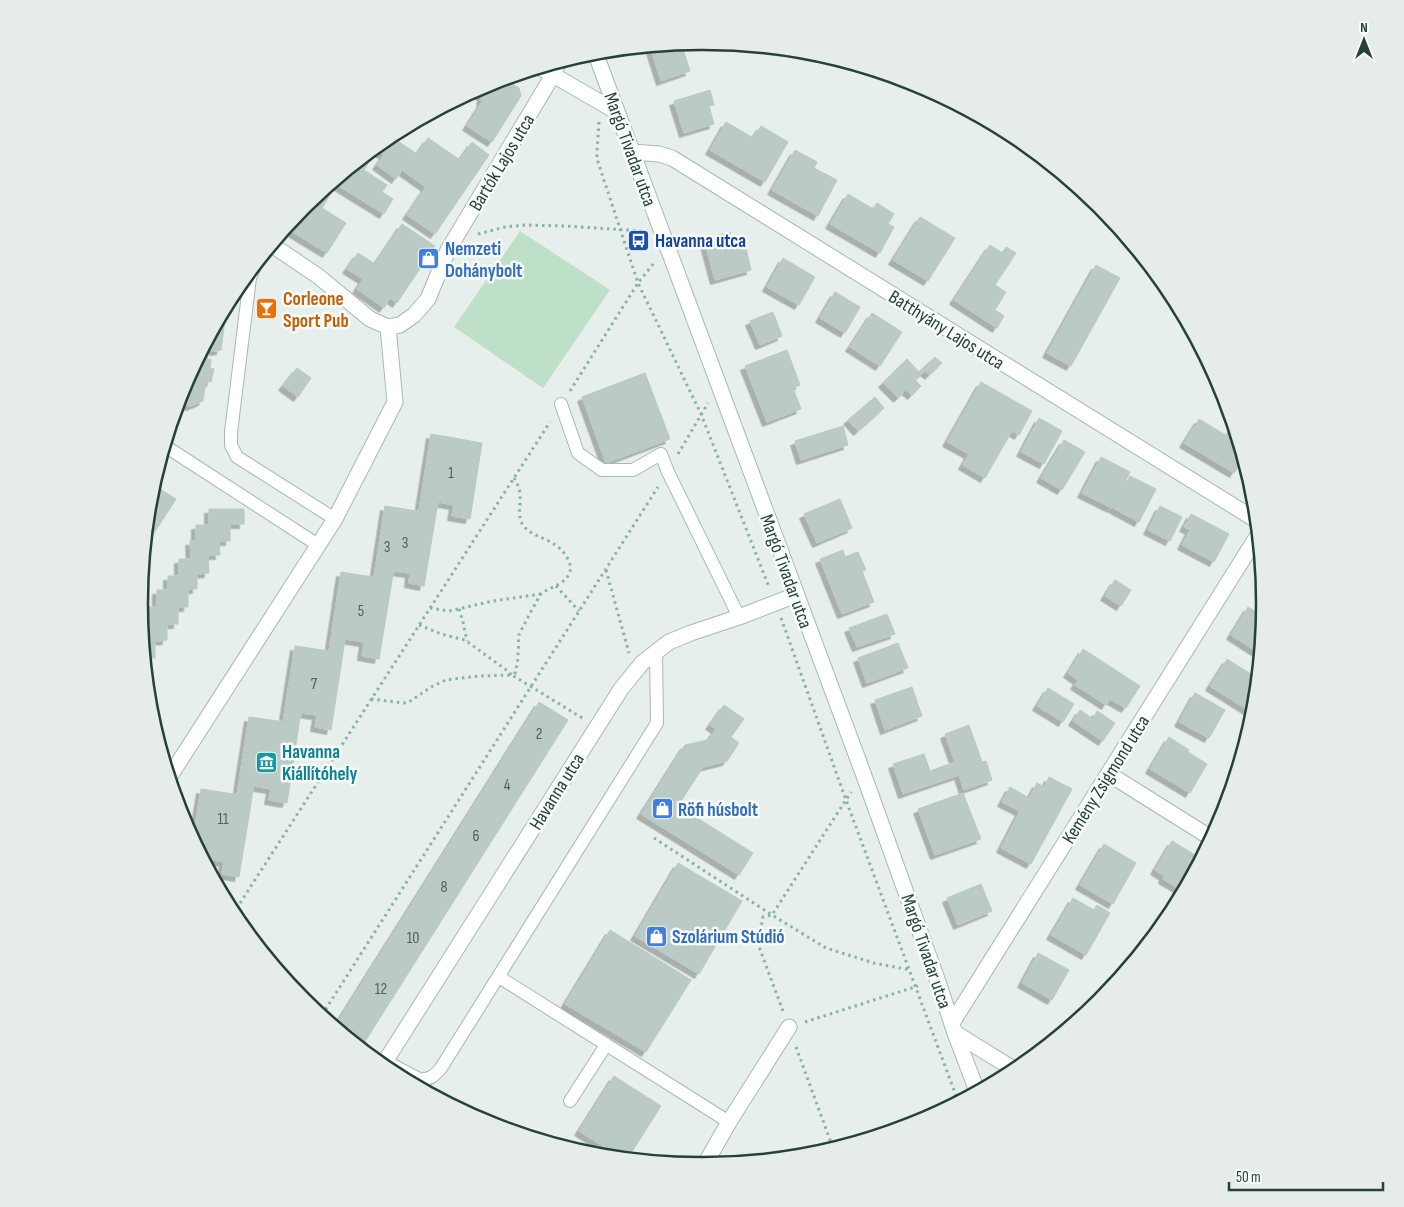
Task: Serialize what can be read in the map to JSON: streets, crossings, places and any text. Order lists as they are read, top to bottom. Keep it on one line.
{"streets":{"street":["Margó Tivadar utca","Bartók Lajos utca","Batthyány Lajos utca","Kemény Zsigmond utca","Havanna utca"]},"crossings":[["Margó Tivadar utca","Batthyány Lajos utca"],["Margó Tivadar utca","Kemény Zsigmond utca"],["Margó Tivadar utca","Havanna utca"]],"places":{"bus stop":["Havanna utca"],"shop":["Nemzeti Dohánybolt","Röfi húsbolt","Szolárium Stúdió"],"bar":["Corleone Sport Pub"],"museum":["Havanna Kiállítóhely"]},"house_numbers":["1","3","3","5","7","2","4","11","6","8","10","12"],"scale_bar":"50 m","north":"top"}
